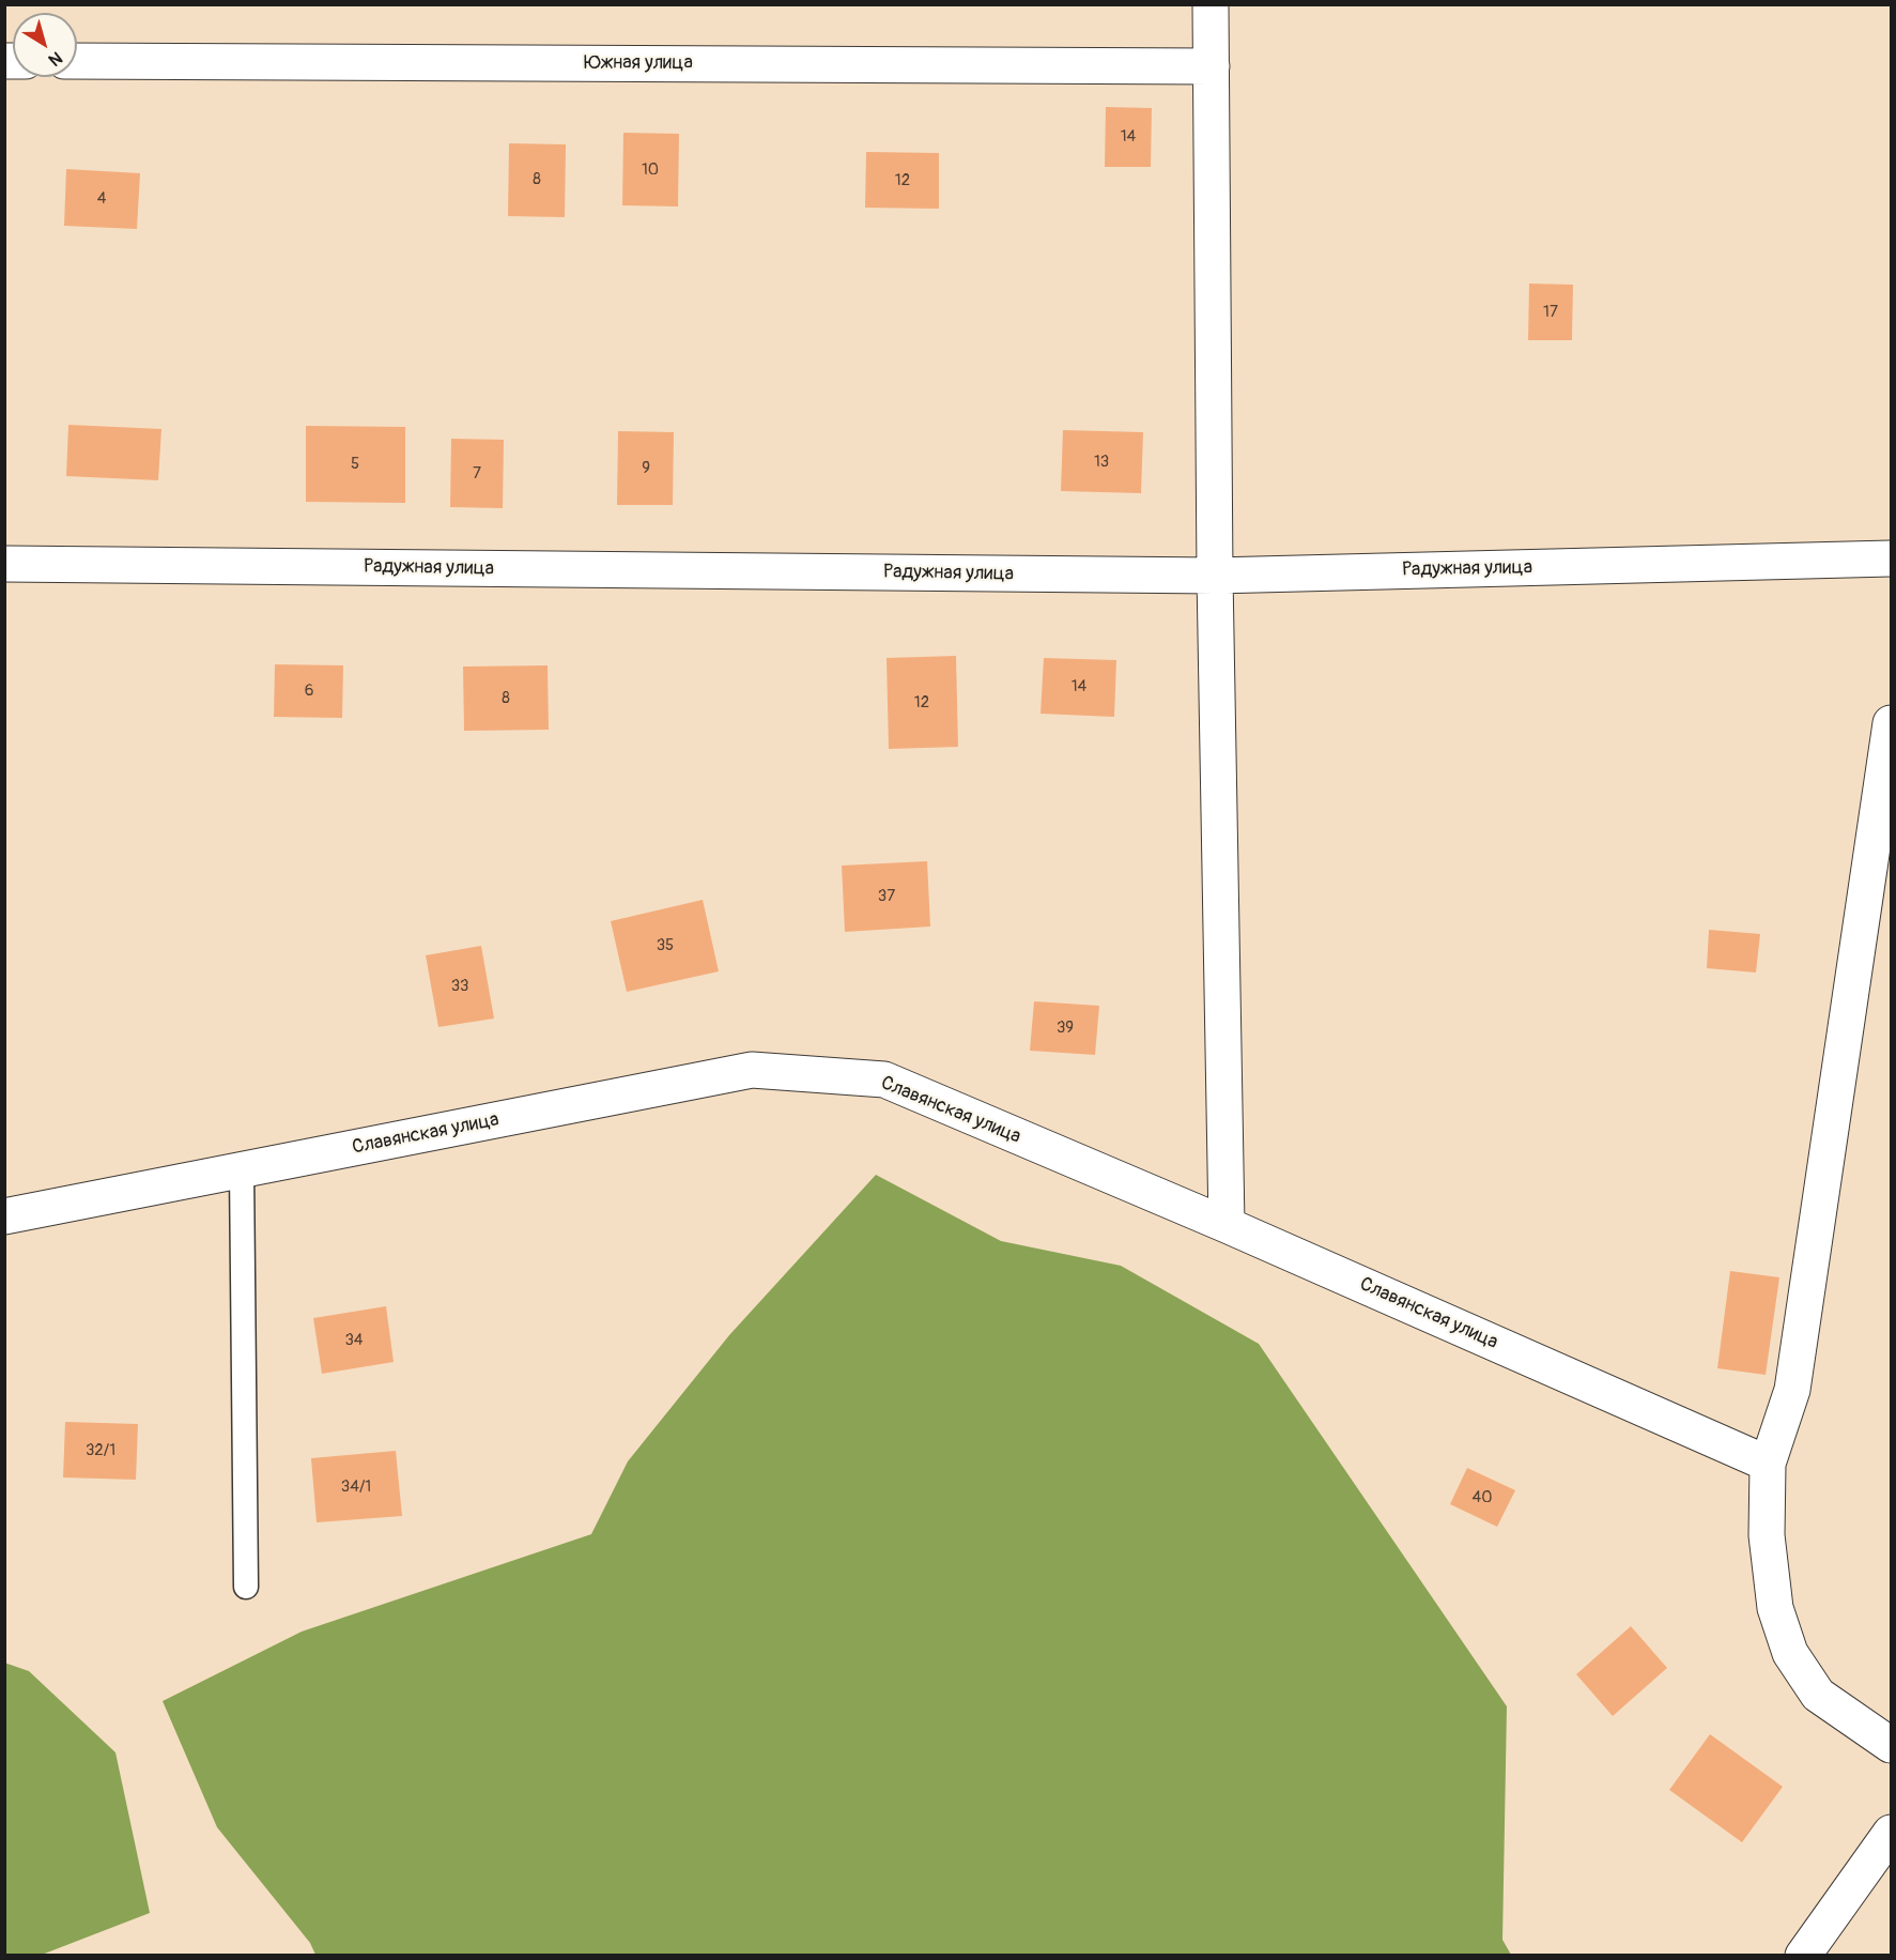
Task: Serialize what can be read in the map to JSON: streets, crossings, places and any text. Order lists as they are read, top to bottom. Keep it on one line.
{"streets":{"street":["Южная улица","Радужная улица","Славянская улица"]},"house_numbers":["14","10","8","12","4","17","13","5","9","7","14","6","8","12","37","35","33","39","34","32/1","34/1","40"],"north":"bottom right"}
